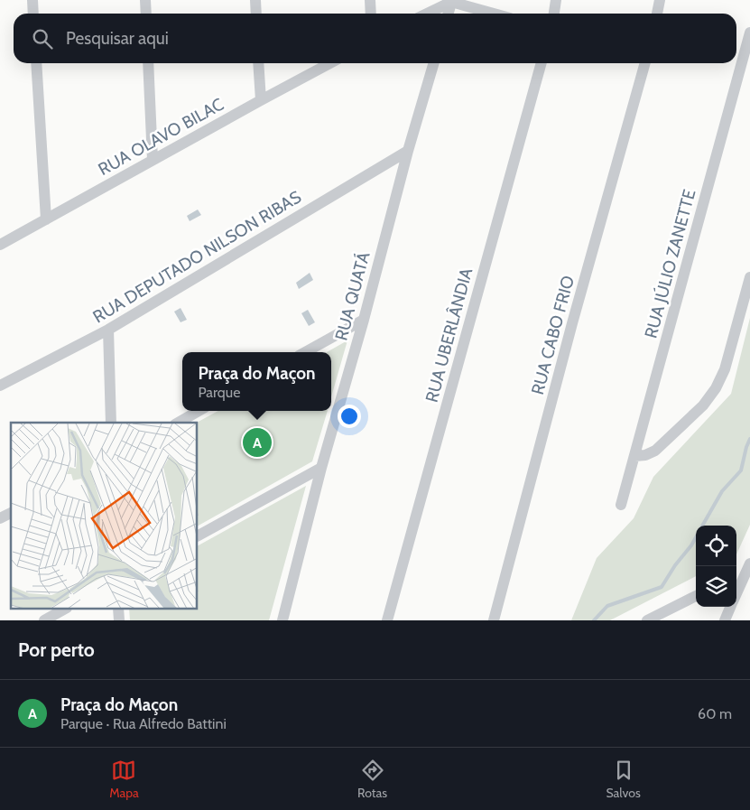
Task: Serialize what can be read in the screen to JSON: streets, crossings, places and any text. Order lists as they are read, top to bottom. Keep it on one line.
{"streets":{"street":["RUA OLAVO BILAC","RUA DEPUTADO NILSON RIBAS","RUA JÚLIO ZANETTE","RUA QUATÁ","RUA UBERLÂNDIA","RUA CABO FRIO"]},"crossings":[["RUA DEPUTADO NILSON RIBAS","RUA QUATÁ"]],"page":{"search":"Pesquisar aqui","popup":["Praça do Maçon","Parque"],"pins":"A","heading":"Por perto","list":[{"mark":"A","name":"Praça do Maçon","note":"Parque · Rua Alfredo Battini","value":"60 m"}],"nav":["Mapa","Rotas","Salvos"]}}
